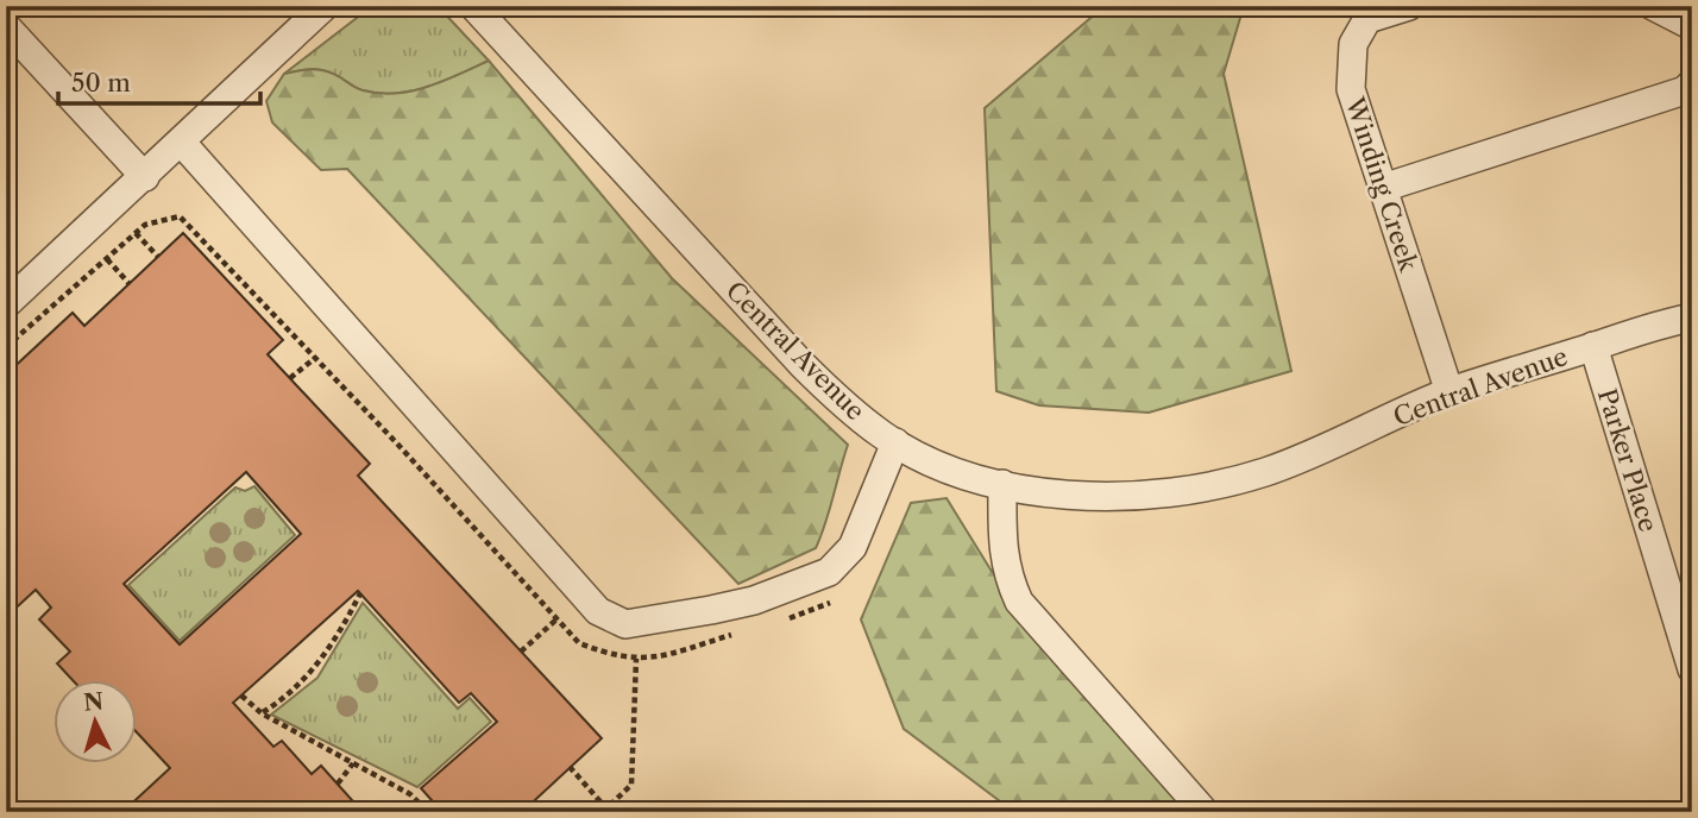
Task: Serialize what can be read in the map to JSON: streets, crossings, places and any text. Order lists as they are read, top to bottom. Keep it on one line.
{"streets":{"street":["Winding Creek","Central Avenue","Parker Place"]},"crossings":[["Winding Creek","Central Avenue"],["Central Avenue","Parker Place"]],"scale_bar":"50 m","north":"top"}
